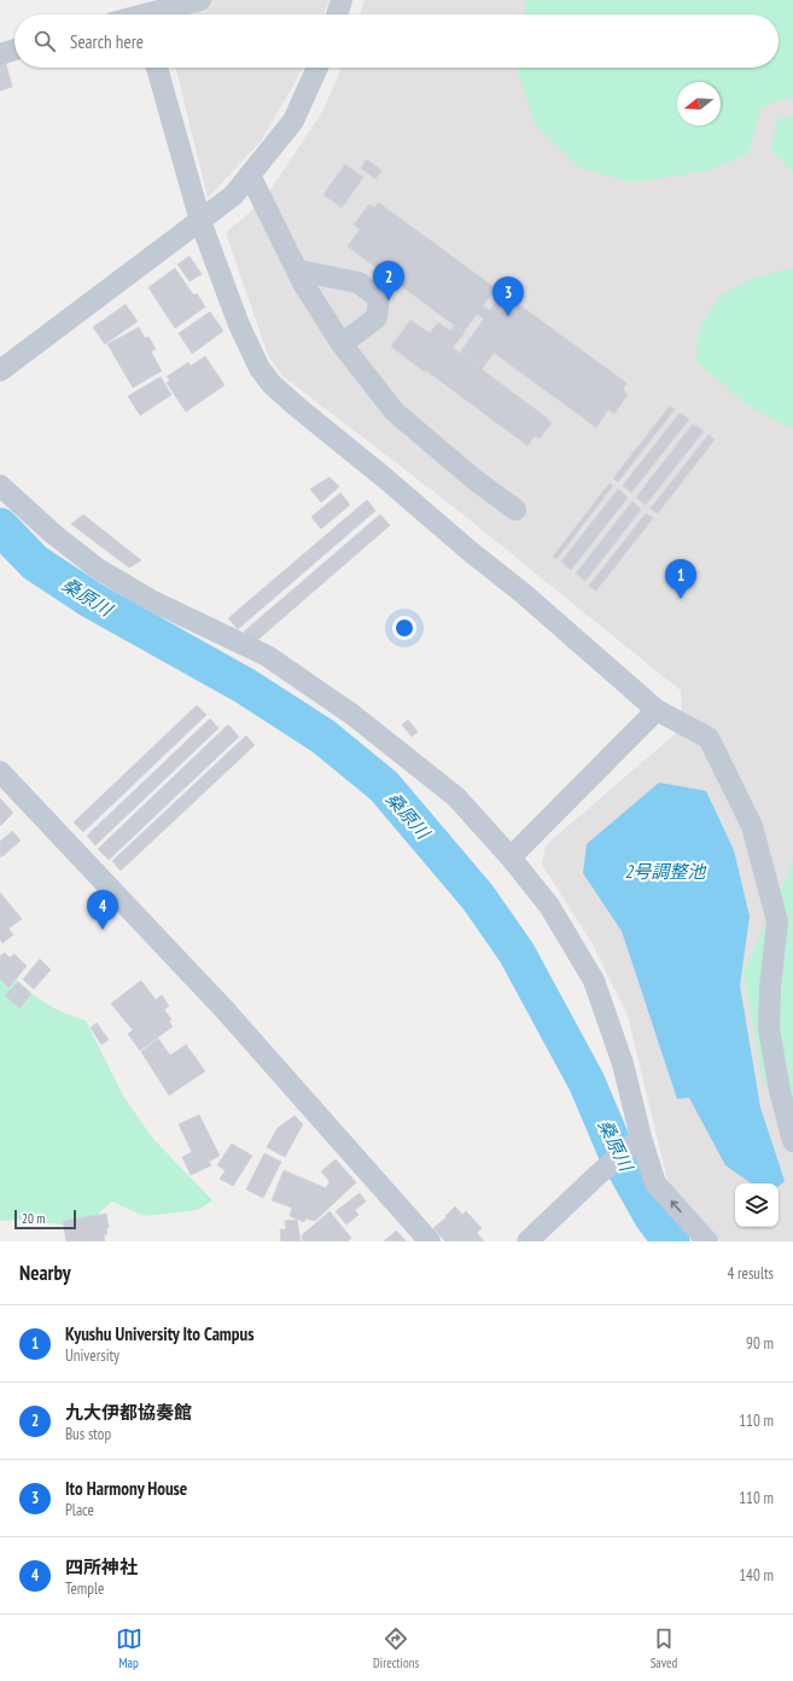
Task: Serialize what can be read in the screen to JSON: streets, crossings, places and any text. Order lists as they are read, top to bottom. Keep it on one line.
{"water":["桑原川","2号調整池"],"scale_bar":"20 m","north":"left","page":{"search":"Search here","pins":["2","3","1","4"],"scale":"20 m","heading":["Nearby","4 results"],"list":[{"mark":"1","name":"Kyushu University Ito Campus","note":"University","value":"90 m"},{"mark":"2","name":"九大伊都協奏館","note":"Bus stop","value":"110 m"},{"mark":"3","name":"Ito Harmony House","note":"Place","value":"110 m"},{"mark":"4","name":"四所神社","note":"Temple","value":"140 m"}],"nav":["Map","Directions","Saved"]}}
